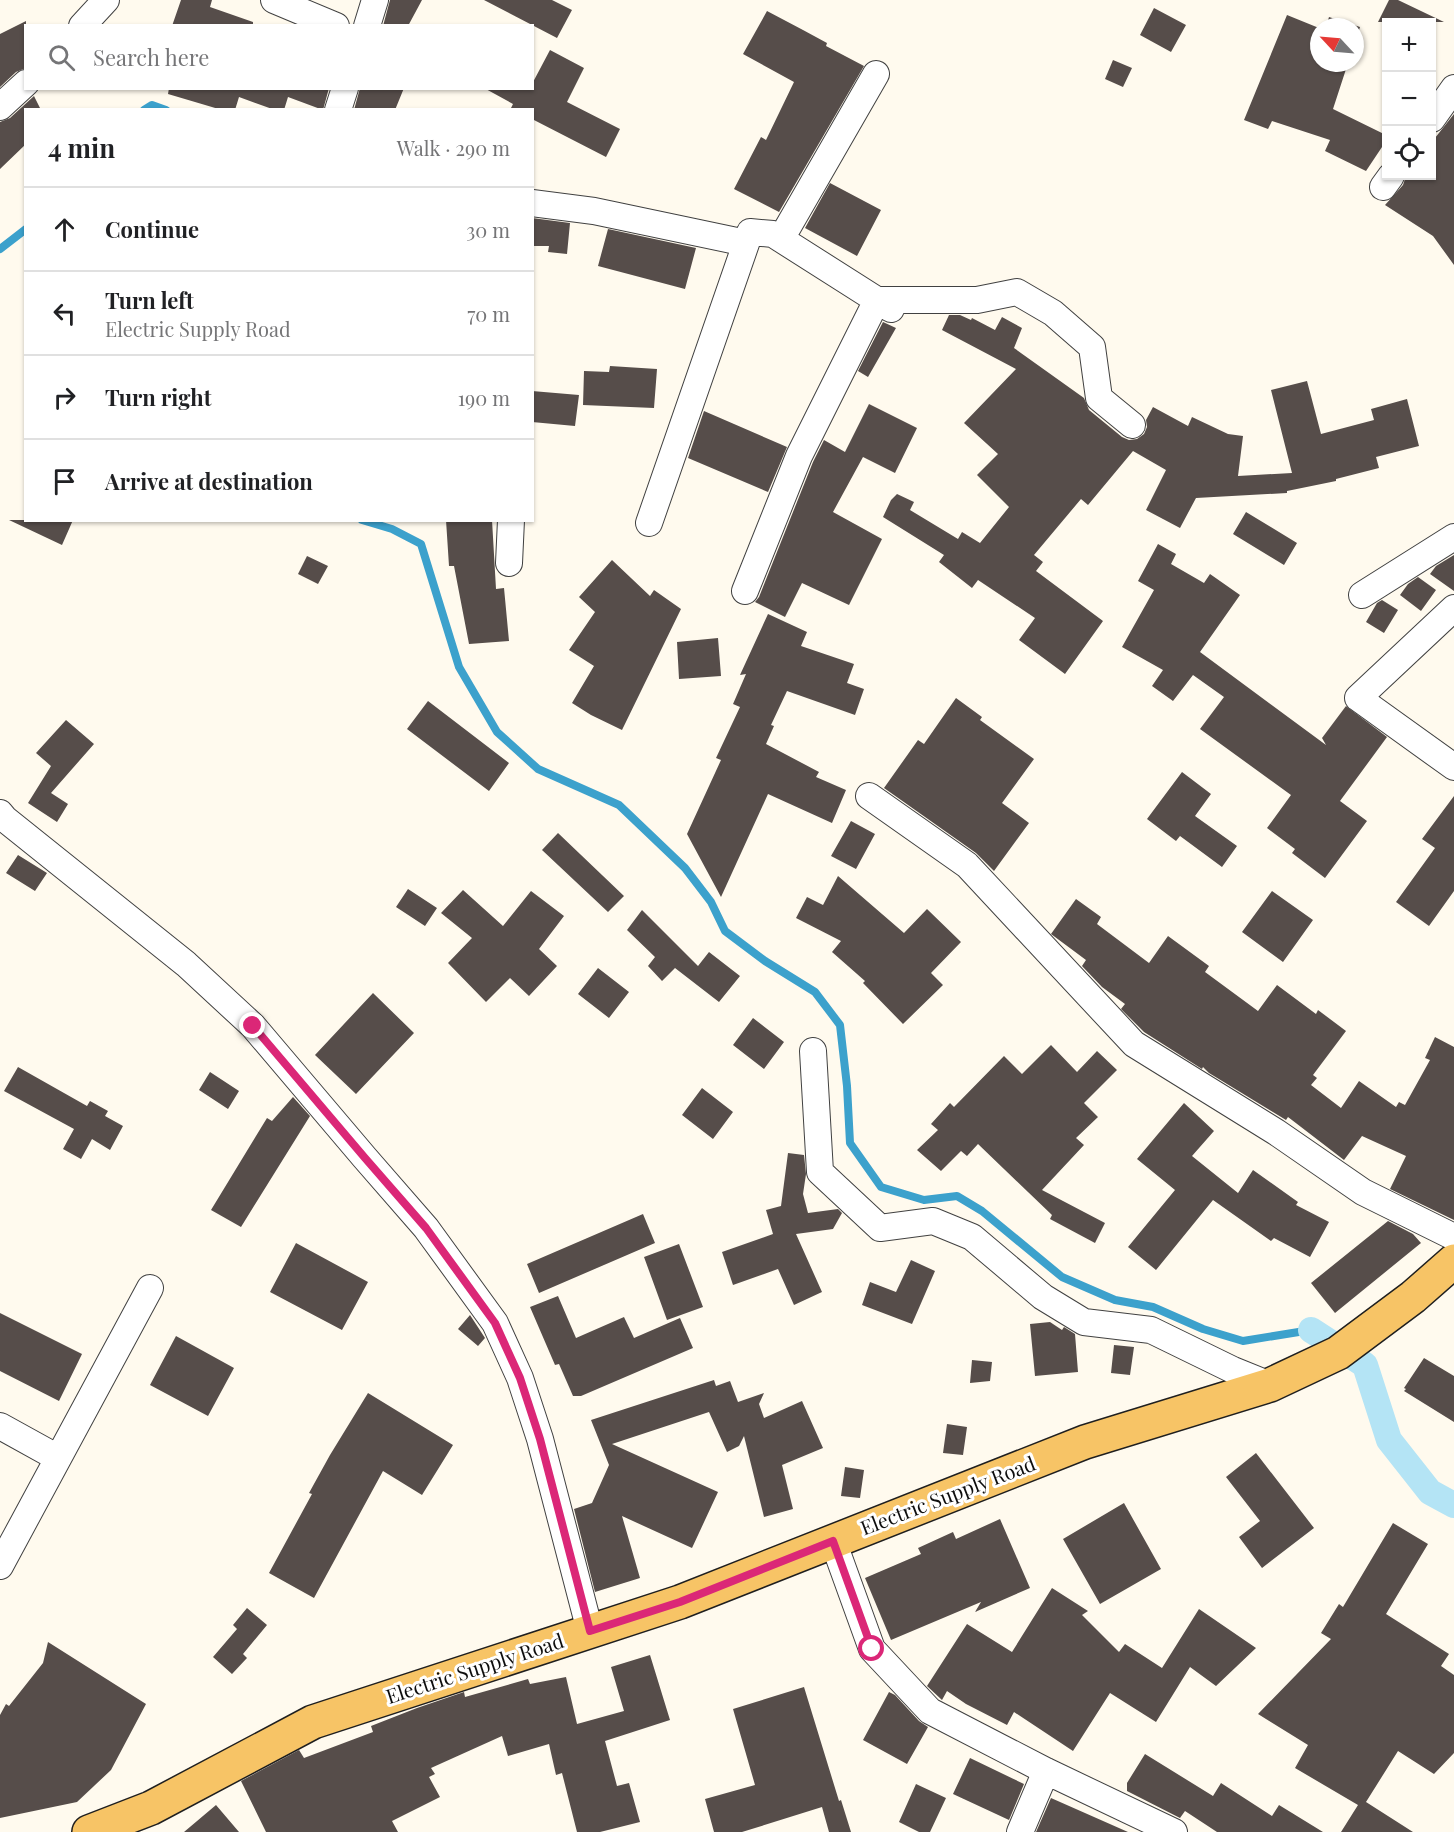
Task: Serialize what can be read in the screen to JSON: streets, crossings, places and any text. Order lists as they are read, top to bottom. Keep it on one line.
{"streets":{"main road":["Electric Supply Road"]},"north":"top left","page":{"map_buttons":["+","−"],"search":"Search here","heading":["4 min","Walk · 290 m"],"list":[["Continue","30 m"],["Turn left","Electric Supply Road","70 m"],["Turn right","190 m"],"Arrive at destination"]}}
